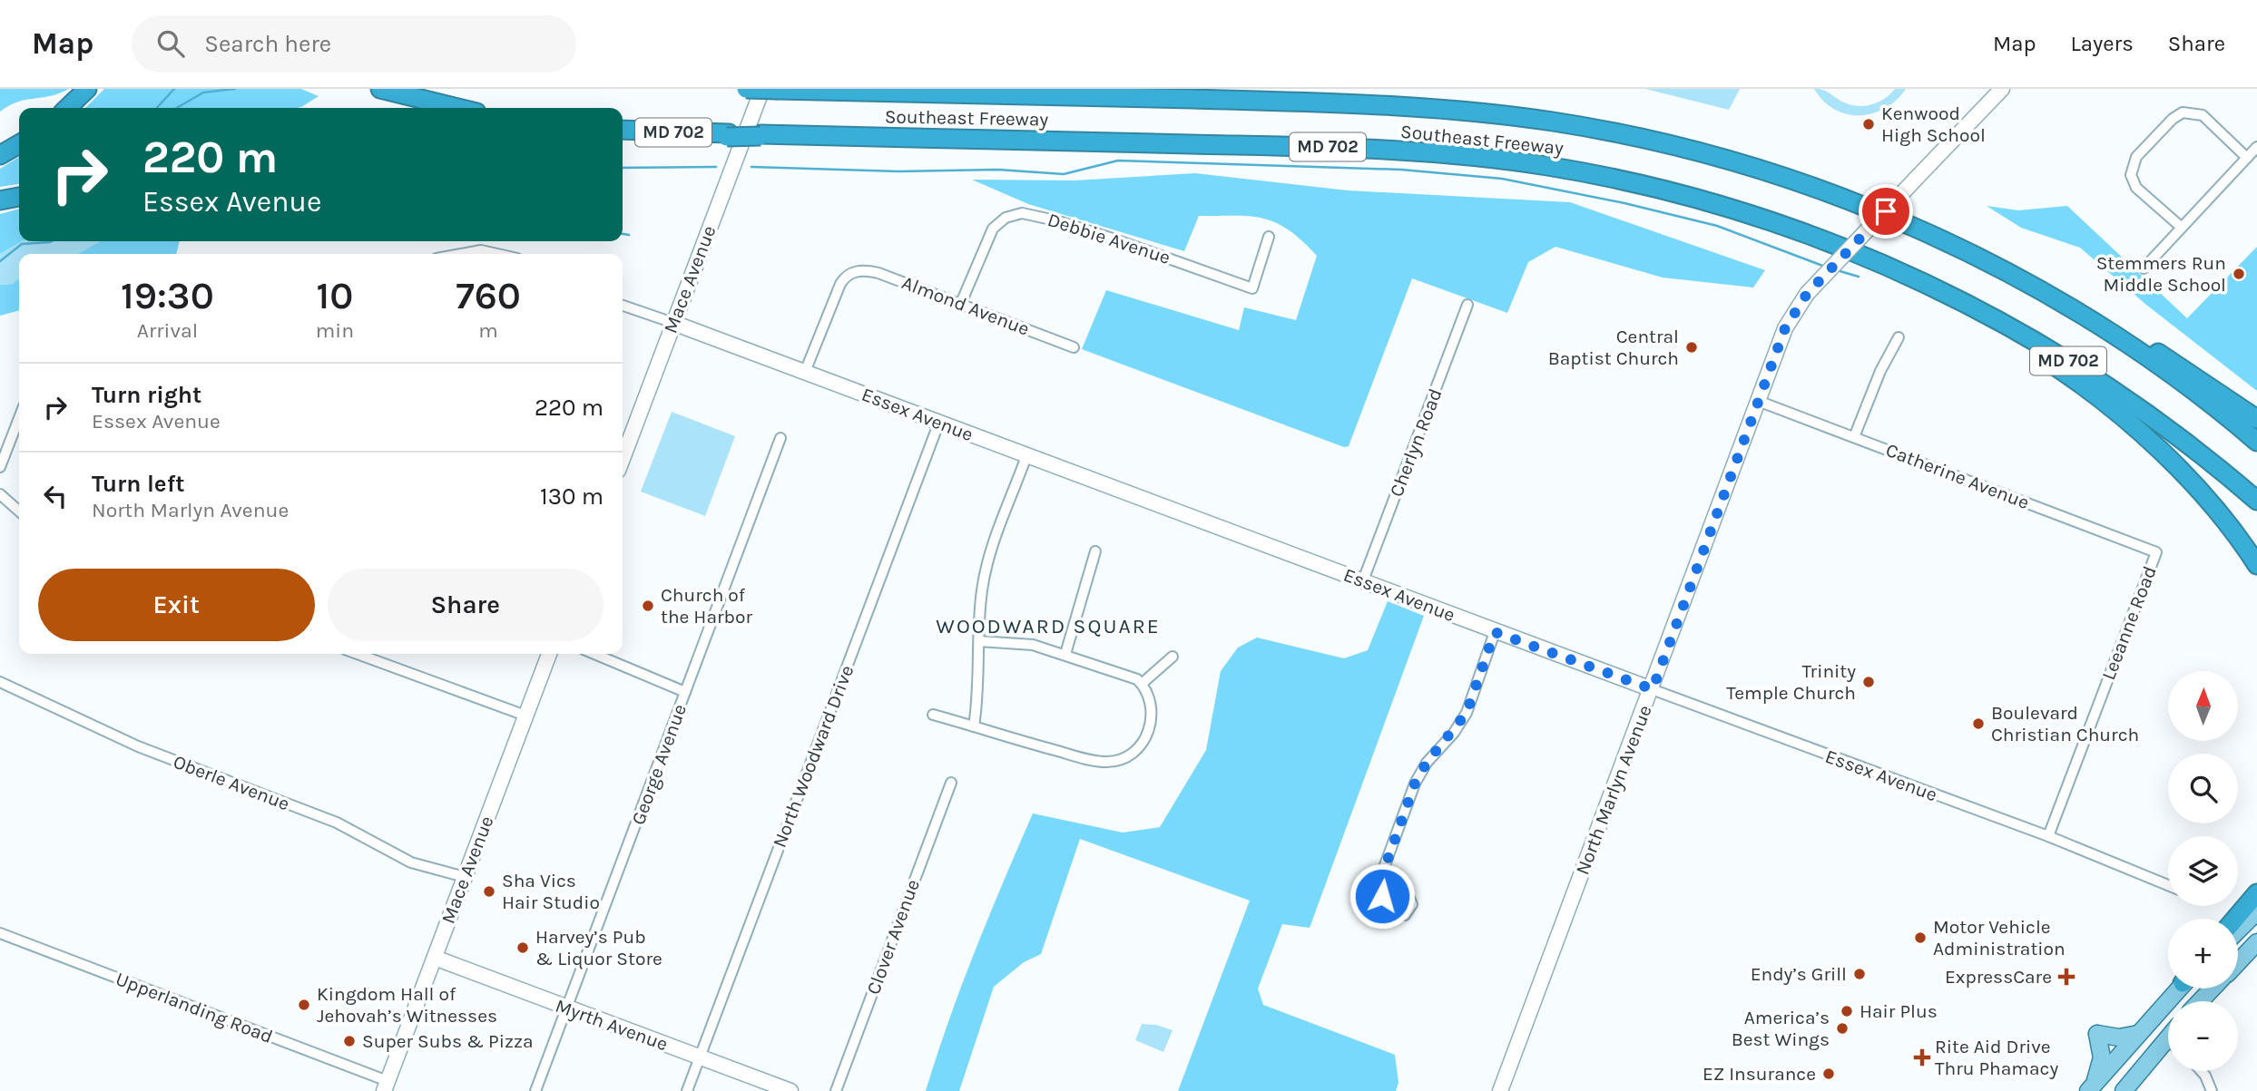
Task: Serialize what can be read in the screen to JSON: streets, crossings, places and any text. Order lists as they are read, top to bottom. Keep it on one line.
{"streets":{"highway":["Southeast Freeway","MD 702"],"street":["Debbie Avenue","Mace Avenue","Almond Avenue","Essex Avenue","Cherlyn Road","Catherine Avenue","Leeanne Road","North Woodward Drive","George Avenue","Oberle Avenue","North Marlyn Avenue","Clover Avenue","Upperlanding Road","Myrth Avenue"]},"crossings":[["Debbie Avenue","Almond Avenue"],["Mace Avenue","Essex Avenue"],["Mace Avenue","Oberle Avenue"],["Mace Avenue","Upperlanding Road"],["Mace Avenue","Myrth Avenue"],["Almond Avenue","Essex Avenue"],["Essex Avenue","Cherlyn Road"],["Essex Avenue","Leeanne Road"],["Essex Avenue","North Woodward Drive"],["Essex Avenue","North Marlyn Avenue"],["Catherine Avenue","Leeanne Road"],["Catherine Avenue","North Marlyn Avenue"],["North Woodward Drive","Myrth Avenue"],["George Avenue","Myrth Avenue"]],"districts":["WOODWARD SQUARE"],"places":{"other":["Kenwood High School","Stemmers Run Middle School","Central Baptist Church","Church of the Harbor","Trinity Temple Church","Boulevard Christian Church","Sha Vics Hair Studio","Motor Vehicle Administration","Harvey’s Pub & Liquor Store","Endy’s Grill","Kingdom Hall of Jehovah’s Witnesses","Hair Plus","America’s Best Wings","Super Subs & Pizza","EZ Insurance"],"health":["ExpressCare","Rite Aid Drive Thru Phamacy"]},"north":"top","page":{"header":"Map","search":"Search here","nav":["Map","Layers","Share"],"turn":["220 m","Essex Avenue"],"eta":["19:30","Arrival","10","min","760","m"],"list":[{"name":"Turn right","note":"Essex Avenue","value":"220 m"},{"name":"Turn left","note":"North Marlyn Avenue","value":"130 m"}],"buttons":["Exit","Share"],"map_buttons":["+","−"]}}
